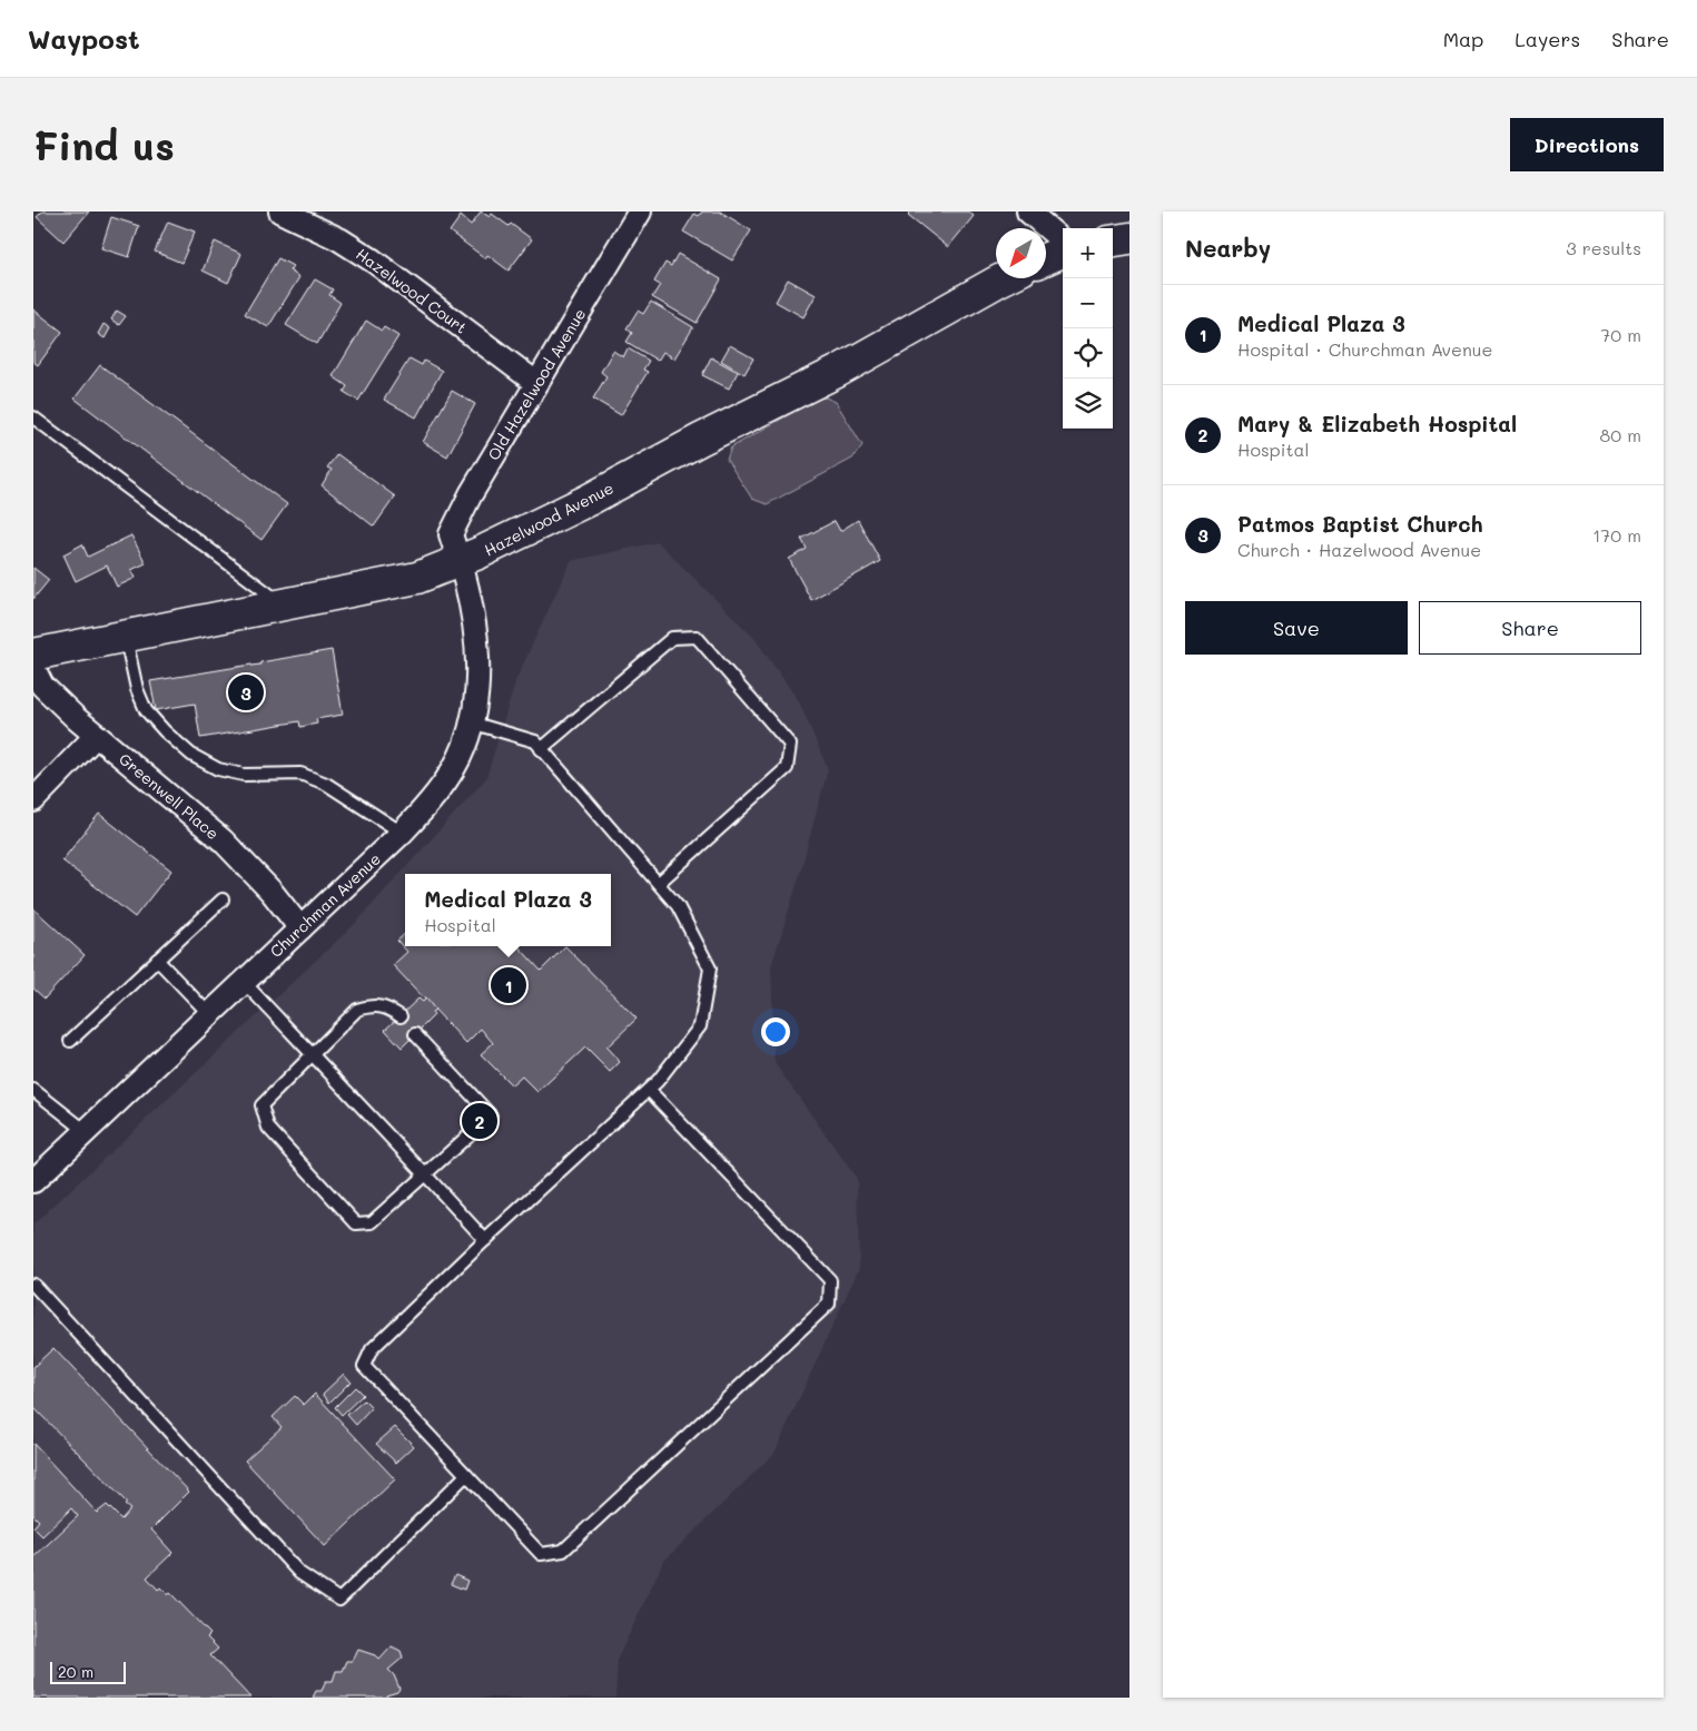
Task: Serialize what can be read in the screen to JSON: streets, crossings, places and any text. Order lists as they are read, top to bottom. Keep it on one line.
{"streets":{"street":["Hazelwood Court","Old Hazelwood Avenue","Hazelwood Avenue","Greenwell Place","Churchman Avenue"]},"crossings":[["Hazelwood Court","Old Hazelwood Avenue"],["Old Hazelwood Avenue","Hazelwood Avenue"],["Old Hazelwood Avenue","Churchman Avenue"],["Hazelwood Avenue","Churchman Avenue"],["Greenwell Place","Churchman Avenue"]],"scale_bar":"20 m","north":"bottom left","page":{"header":"Waypost","nav":["Map","Layers","Share"],"buttons":["Directions",["Save","Share"]],"title":"Find us","heading":["Nearby","3 results"],"map_buttons":["+","−"],"list":[{"mark":"1","name":"Medical Plaza 3","note":"Hospital · Churchman Avenue","value":"70 m"},{"mark":"2","name":"Mary & Elizabeth Hospital","note":"Hospital","value":"80 m"},{"mark":"3","name":"Patmos Baptist Church","note":"Church · Hazelwood Avenue","value":"170 m"}],"pins":["3","1","2"],"popup":["Medical Plaza 3","Hospital"],"scale":"20 m"}}
